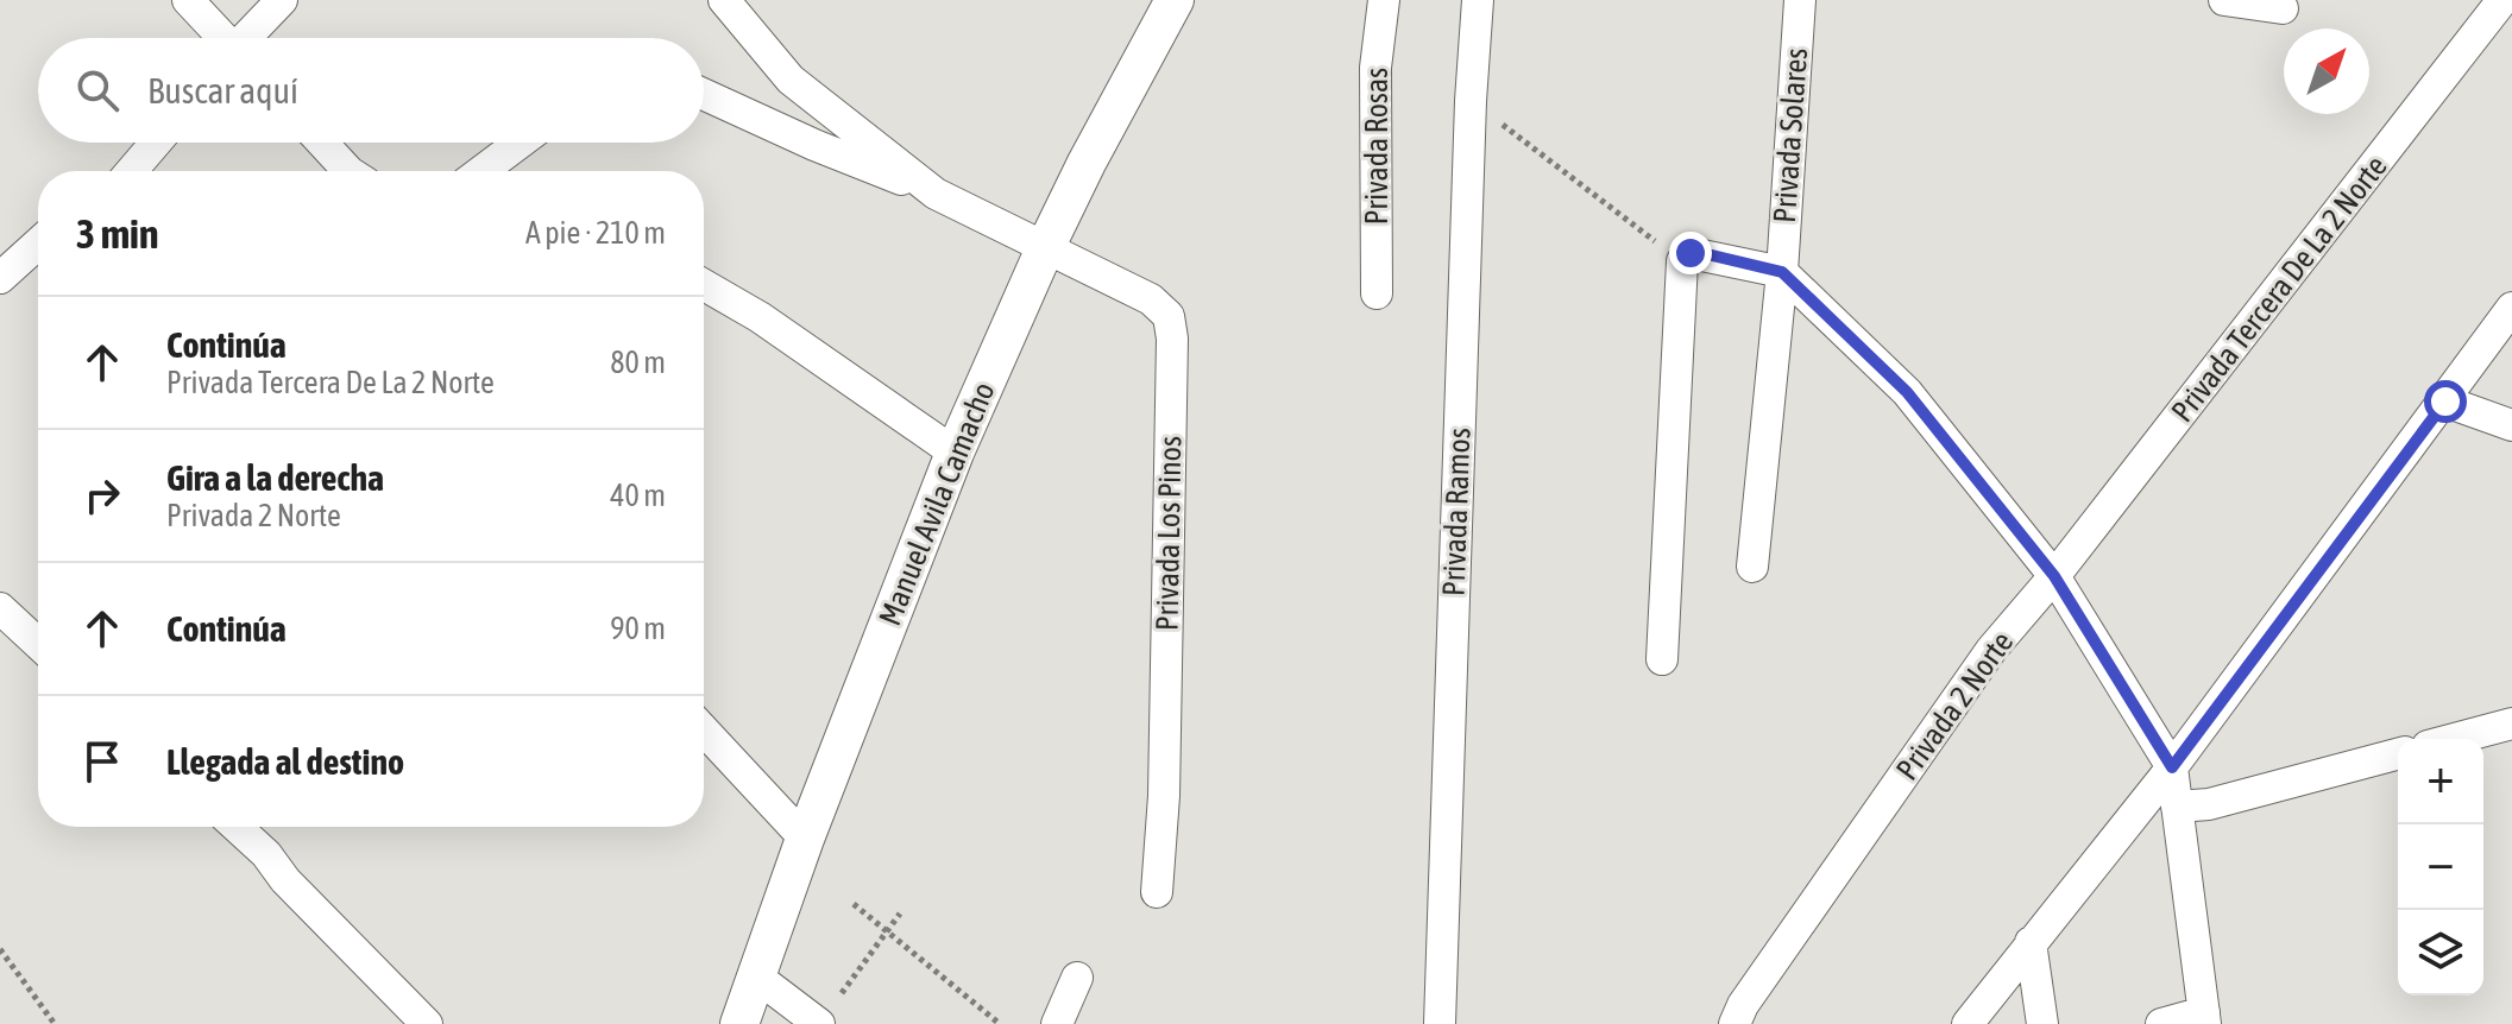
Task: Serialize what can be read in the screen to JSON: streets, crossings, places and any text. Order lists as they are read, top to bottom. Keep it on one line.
{"streets":{"street":["Privada Solares","Privada Rosas","Privada Tercera De La 2 Norte","Manuel Avila Camacho","Privada Ramos","Privada Los Pinos","Privada 2 Norte"]},"crossings":[["Privada Tercera De La 2 Norte","Privada 2 Norte"],["Manuel Avila Camacho","Privada Los Pinos"]],"north":"top right","page":{"search":"Buscar aquí","heading":["3 min","A pie · 210 m"],"list":[["Continúa","Privada Tercera De La 2 Norte","80 m"],["Gira a la derecha","Privada 2 Norte","40 m"],["Continúa","90 m"],"Llegada al destino"],"map_buttons":["+","−"]}}
